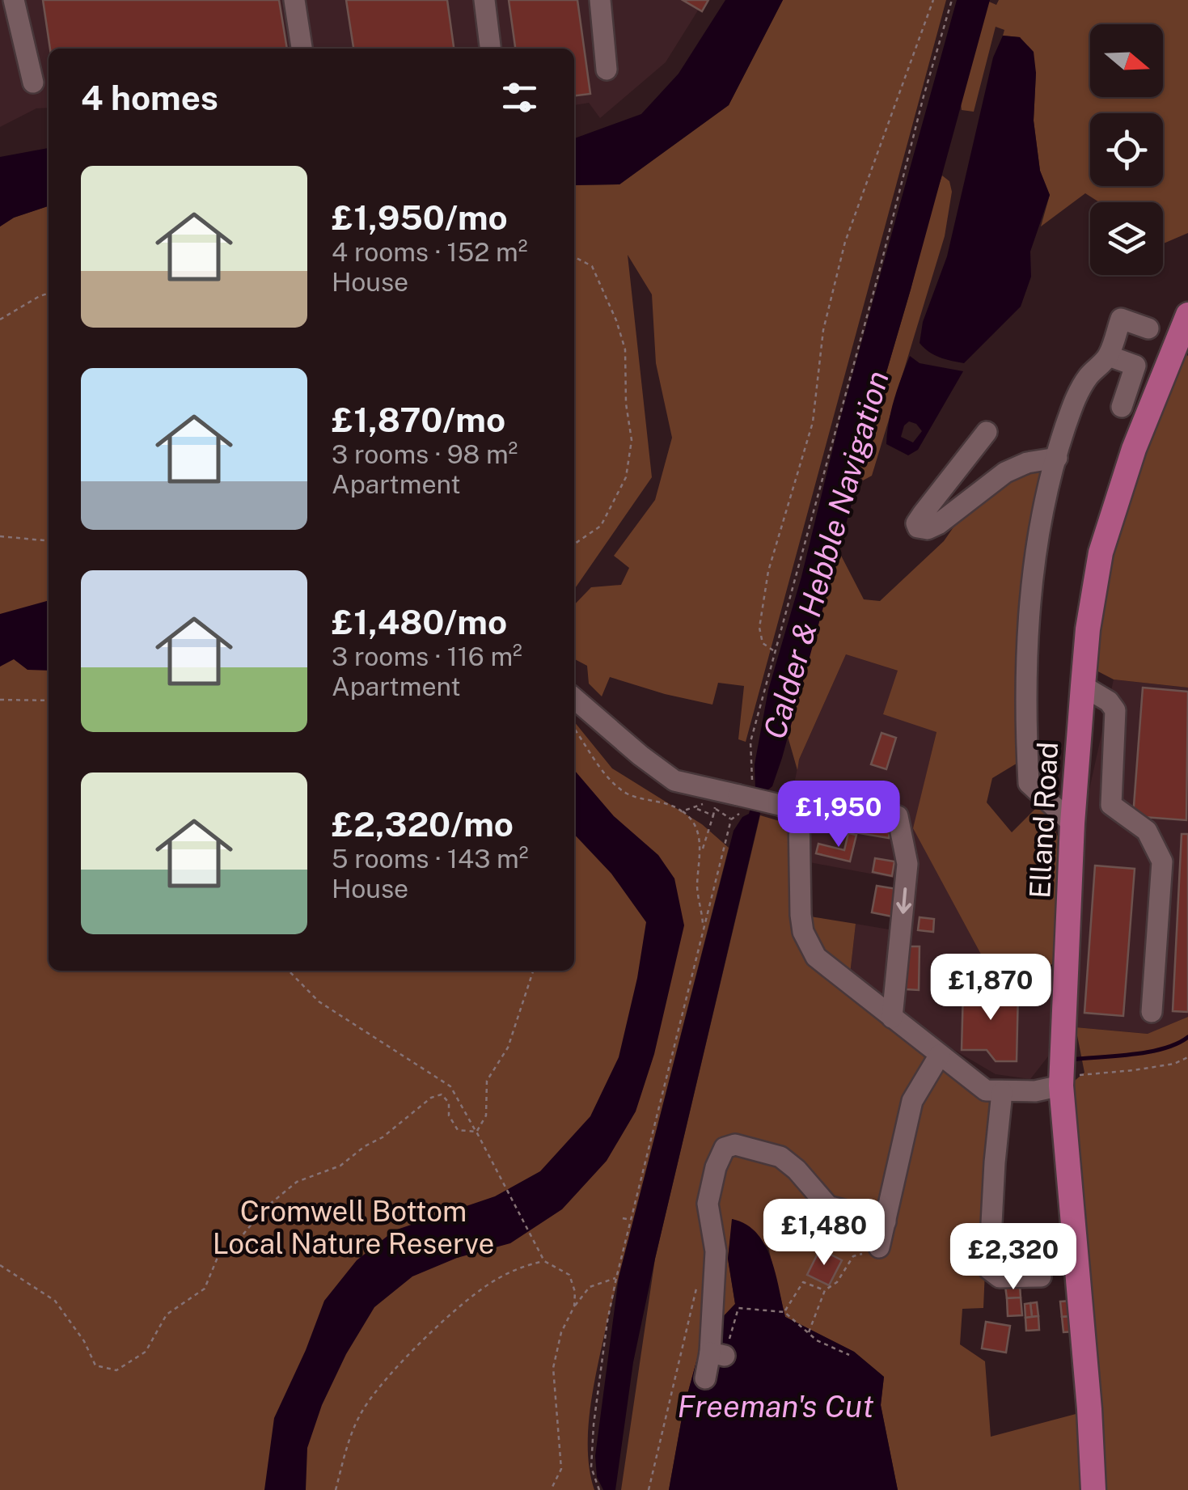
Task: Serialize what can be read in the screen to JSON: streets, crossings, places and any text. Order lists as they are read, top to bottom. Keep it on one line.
{"streets":{"main road":["Elland Road"]},"water":["Calder & Hebble Navigation","Freeman's Cut"],"parks":["Cromwell Bottom Local Nature Reserve"],"north":"right","page":{"heading":"4 homes","list":[{"name":"£1,950/mo","note":"4 rooms · 152 m² · House"},{"name":"£1,870/mo","note":"3 rooms · 98 m² · Apartment"},{"name":"£1,480/mo","note":"3 rooms · 116 m² · Apartment"},{"name":"£2,320/mo","note":"5 rooms · 143 m² · House"}],"price":["£1,950","£1,870","£1,480","£2,320"]}}
